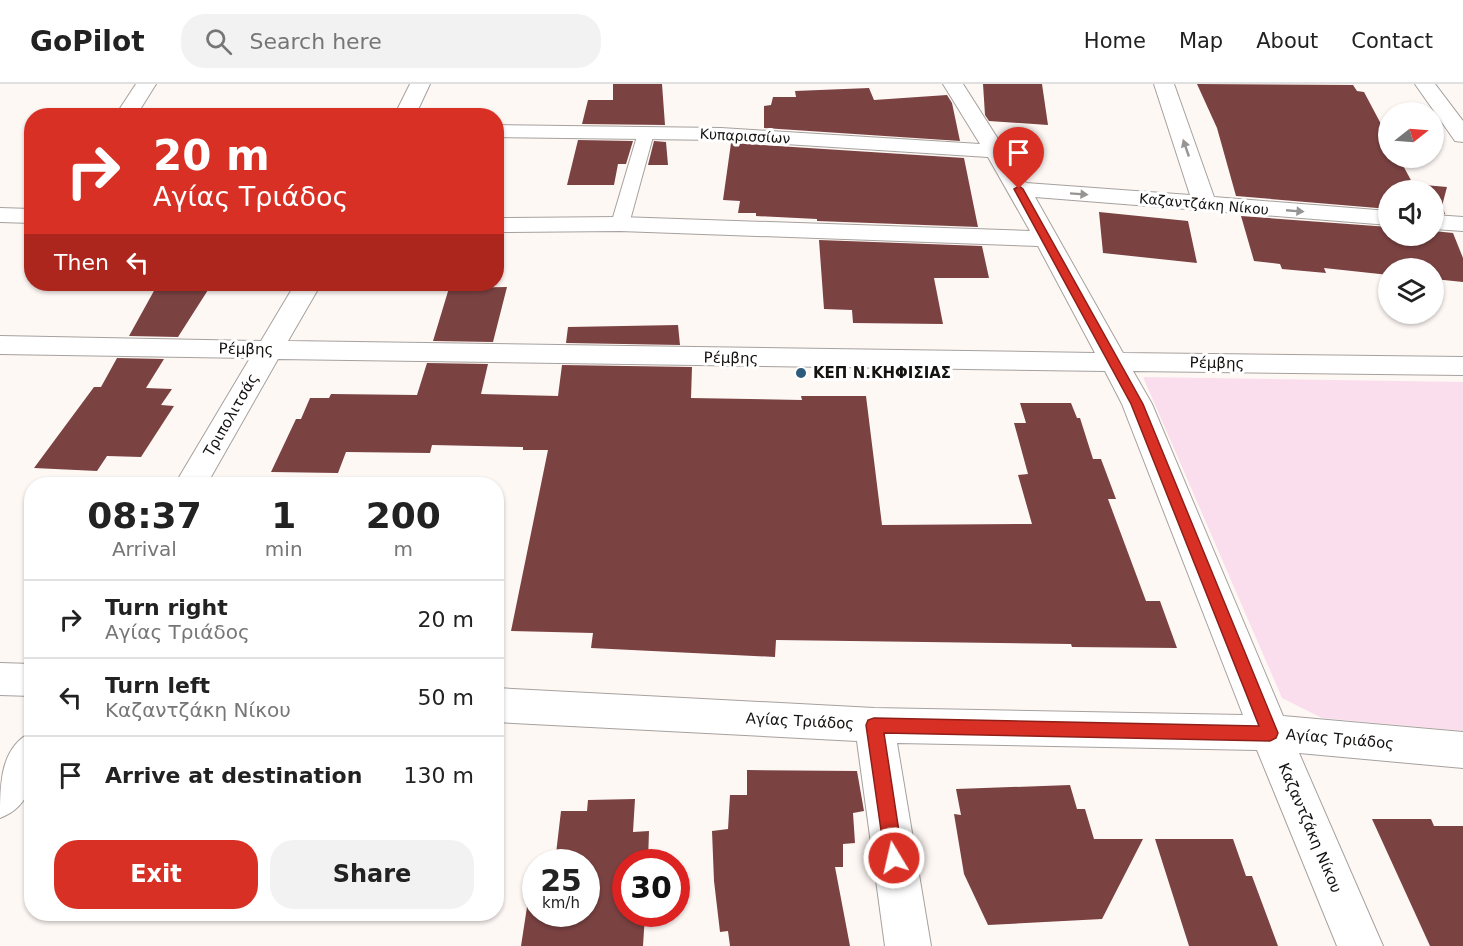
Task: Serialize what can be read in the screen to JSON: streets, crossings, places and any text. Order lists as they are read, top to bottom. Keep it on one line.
{"streets":{"street":["Κυπαρισσίων","Καζαντζάκη Νίκου","Ρέμβης","Τριπολιτσάς","Αγίας Τριάδος"]},"crossings":[["Κυπαρισσίων","Καζαντζάκη Νίκου"],["Καζαντζάκη Νίκου","Ρέμβης"],["Καζαντζάκη Νίκου","Αγίας Τριάδος"],["Ρέμβης","Τριπολιτσάς"]],"places":["ΚΕΠ Ν.ΚΗΦΙΣΙΑΣ"],"north":"right","page":{"header":"GoPilot","search":"Search here","nav":["Home","Map","About","Contact"],"turn":["20 m","Αγίας Τριάδος"],"then":"Then","eta":["08:37","Arrival","1","min","200","m"],"list":[{"name":"Turn right","note":"Αγίας Τριάδος","value":"20 m"},{"name":"Turn left","note":"Καζαντζάκη Νίκου","value":"50 m"},{"name":"Arrive at destination","value":"130 m"}],"buttons":["Exit","Share"],"speed":"25 km/h","limit":"30"}}
